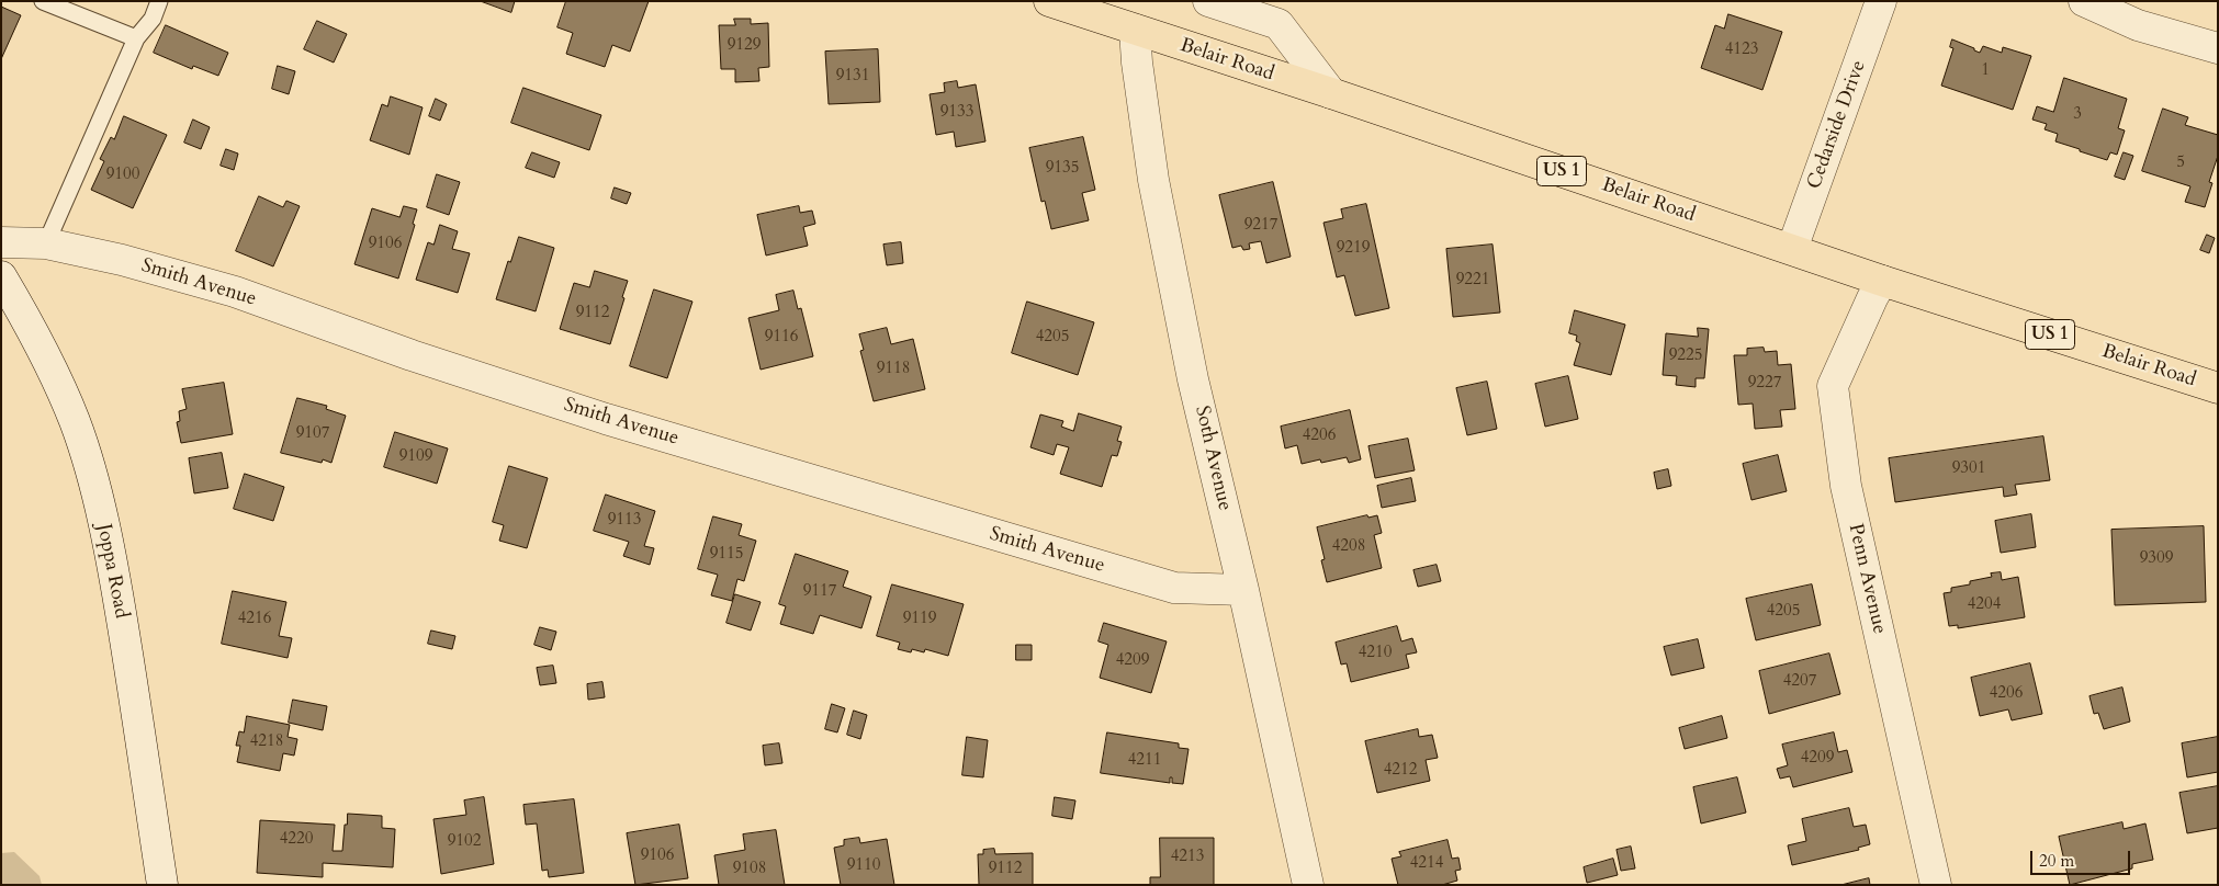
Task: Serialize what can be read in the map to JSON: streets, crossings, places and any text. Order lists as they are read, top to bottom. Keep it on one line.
{"streets":{"highway":["Belair Road","US 1"],"street":["Cedarside Drive","Smith Avenue","Soth Avenue","Joppa Road","Penn Avenue"]},"crossings":[["Belair Road","Cedarside Drive"],["Belair Road","Soth Avenue"],["Belair Road","Penn Avenue"],["Smith Avenue","Soth Avenue"]],"house_numbers":["9129","4123","1","9131","9133","3","5","9135","9100","9217","9106","9219","9221","9112","9116","4205","9225","9118","9227","9107","4206","9109","9301","9113","4208","9115","9309","9117","4204","4205","4216","9119","4210","4209","4207","4206","4218","4209","4211","4212","4220","9102","9106","4213","4214","9110","9108","9112"],"scale_bar":"20 m"}
